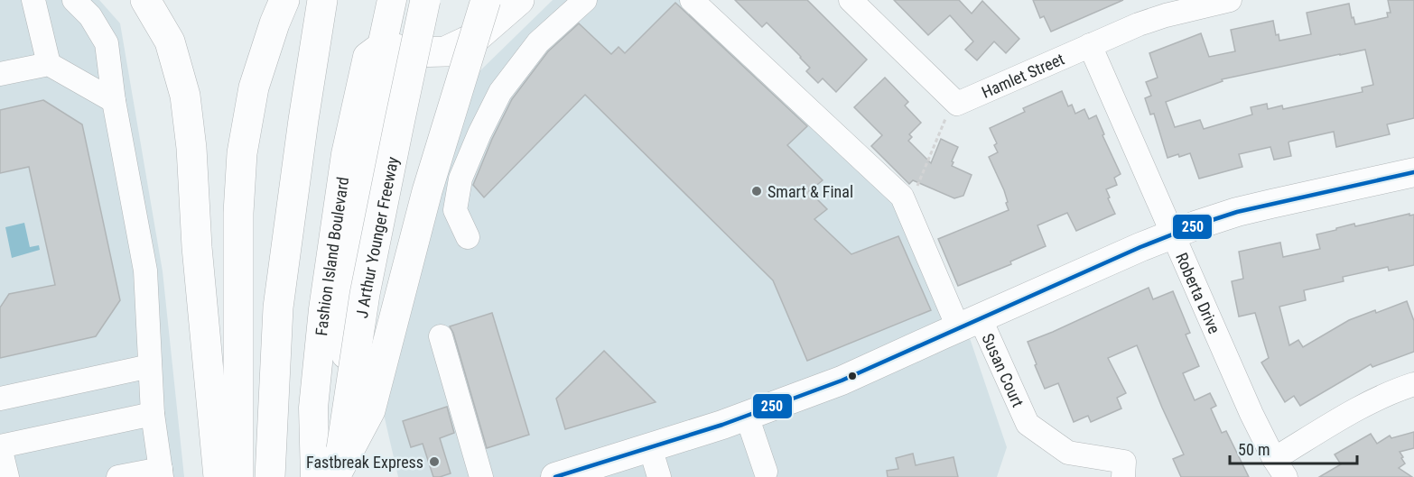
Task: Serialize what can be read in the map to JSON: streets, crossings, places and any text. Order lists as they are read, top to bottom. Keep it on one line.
{"streets":{"highway":["J Arthur Younger Freeway"],"main road":["Fashion Island Boulevard"],"street":["Hamlet Street","Roberta Drive","Susan Court"]},"crossings":[["Hamlet Street","Roberta Drive"],["J Arthur Younger Freeway","Fashion Island Boulevard"]],"places":["Smart & Final","Fastbreak Express"],"lines":["transit line 250"],"scale_bar":"50 m"}
